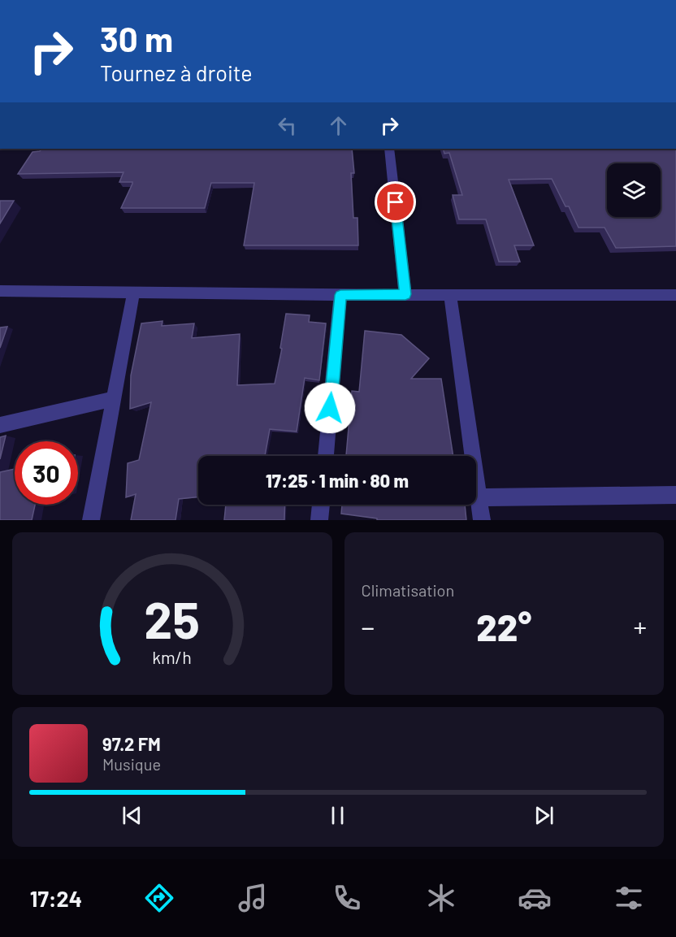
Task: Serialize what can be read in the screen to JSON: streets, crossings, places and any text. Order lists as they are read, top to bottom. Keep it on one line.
{"page":{"turn":["30 m","Tournez à droite"],"limit":"30","trip":"17:25 · 1 min · 80 m","tile":"Climatisation","heat":["−","22°","+"],"song":["97.2 FM","Musique"],"tabs":"17:24","gauge":["25","km/h"]}}
